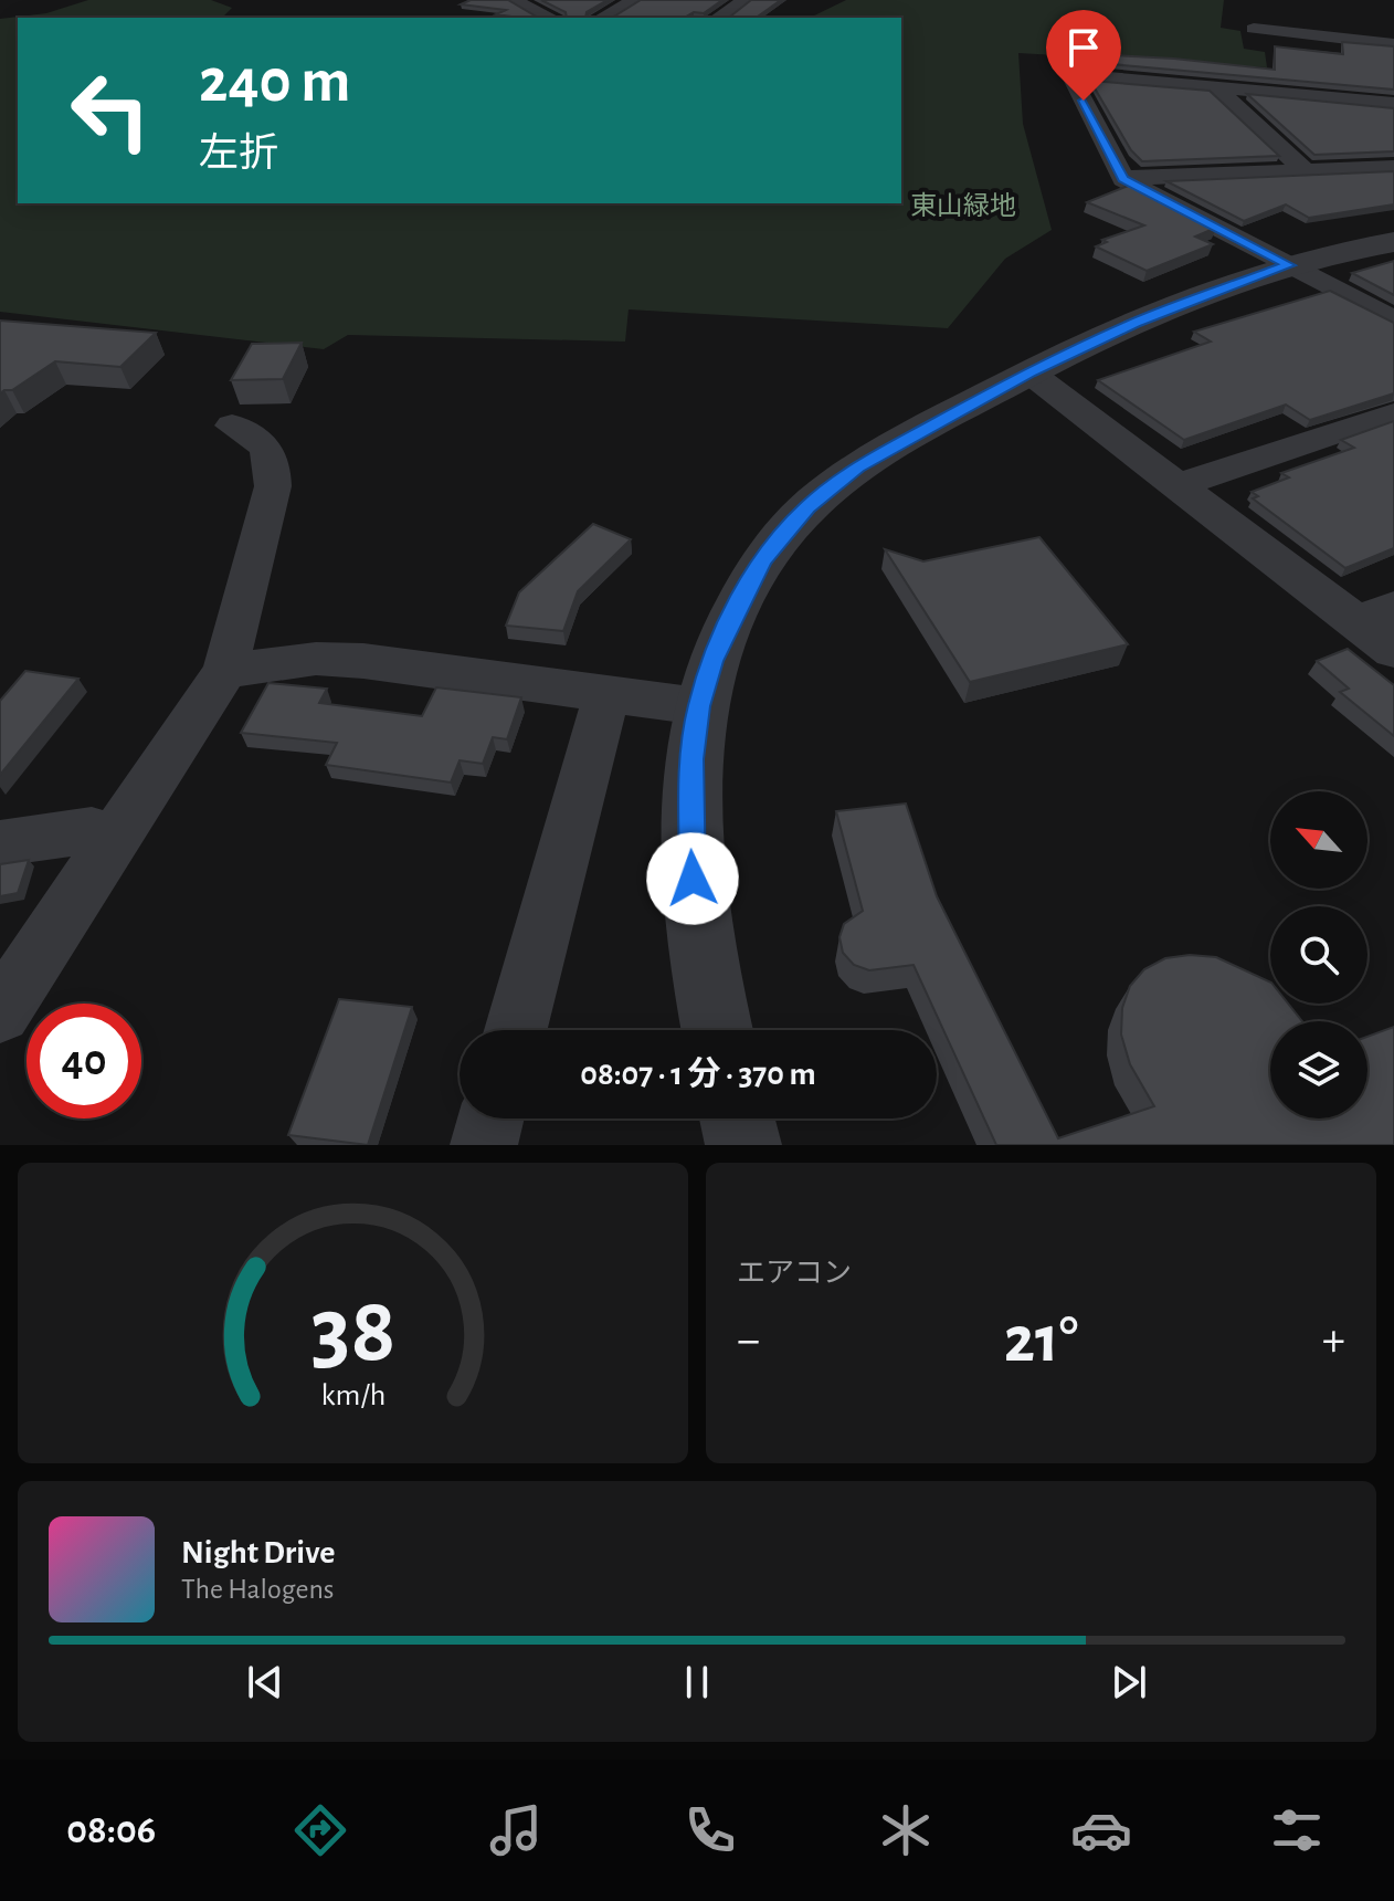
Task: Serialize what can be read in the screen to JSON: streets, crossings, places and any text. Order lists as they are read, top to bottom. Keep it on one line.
{"parks":["東山緑地"],"north":"top left","page":{"turn":["240 m","左折"],"limit":"40","trip":"08:07 · 1 分 · 370 m","tile":"エアコン","heat":["−","21°","+"],"song":["Night Drive","The Halogens"],"tabs":"08:06","gauge":["38","km/h"]}}
